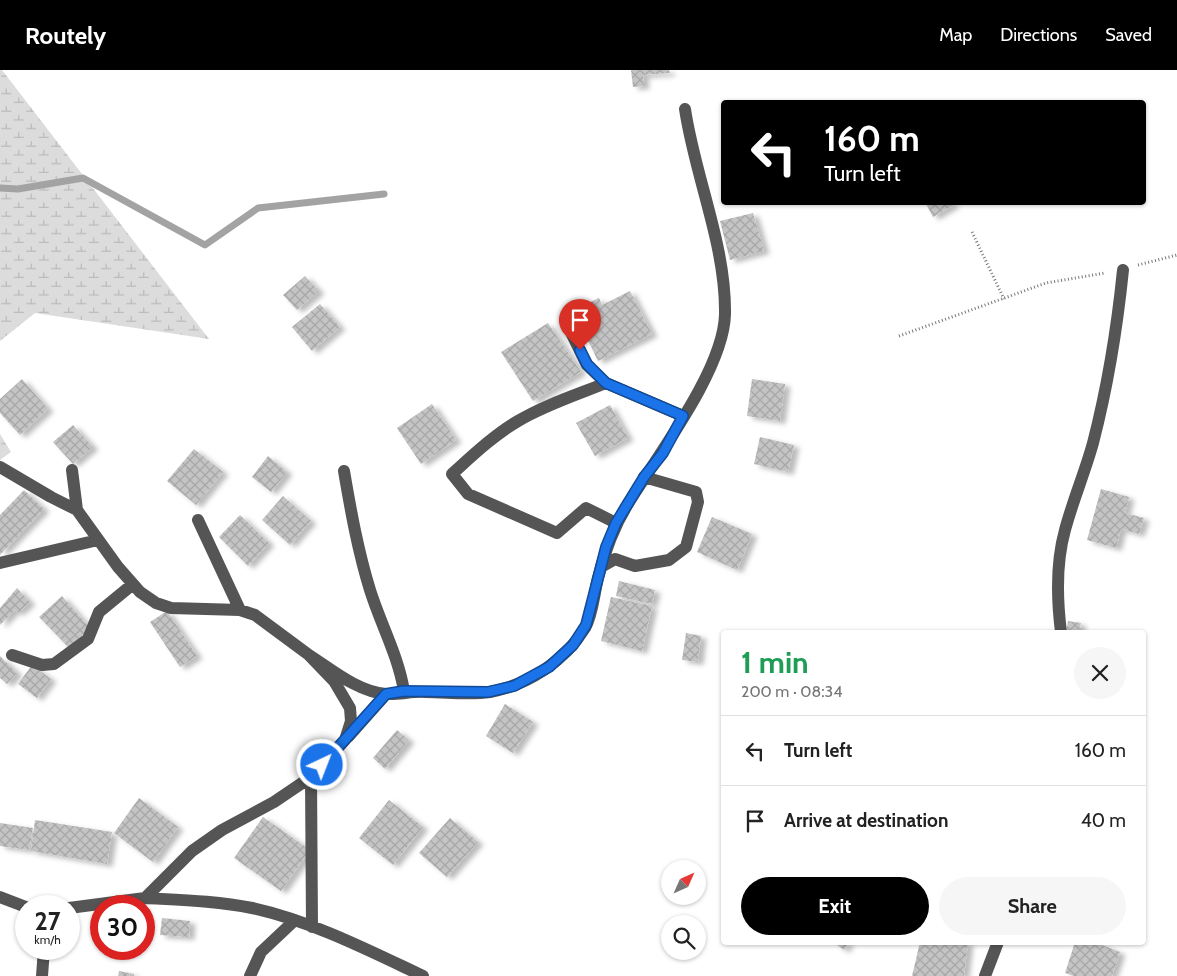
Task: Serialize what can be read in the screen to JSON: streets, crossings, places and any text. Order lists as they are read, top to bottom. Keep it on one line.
{"north":"top right","page":{"header":"Routely","nav":["Map","Directions","Saved"],"turn":["160 m","Turn left"],"heading":["1 min","200 m · 08:34"],"list":[{"name":"Turn left","value":"160 m"},{"name":"Arrive at destination","value":"40 m"}],"buttons":["Exit","Share"],"speed":"27 km/h","limit":"30"}}
